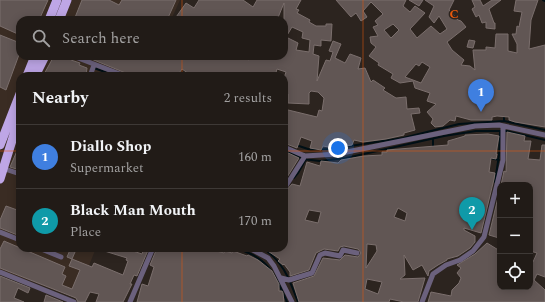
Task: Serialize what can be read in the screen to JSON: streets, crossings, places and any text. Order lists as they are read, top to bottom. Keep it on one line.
{"page":{"search":"Search here","heading":["Nearby","2 results"],"pins":["1","2"],"list":[{"mark":"1","name":"Diallo Shop","note":"Supermarket","value":"160 m"},{"mark":"2","name":"Black Man Mouth","note":"Place","value":"170 m"}],"map_buttons":["+","−"]},"grid":{"columns":["C"]}}
